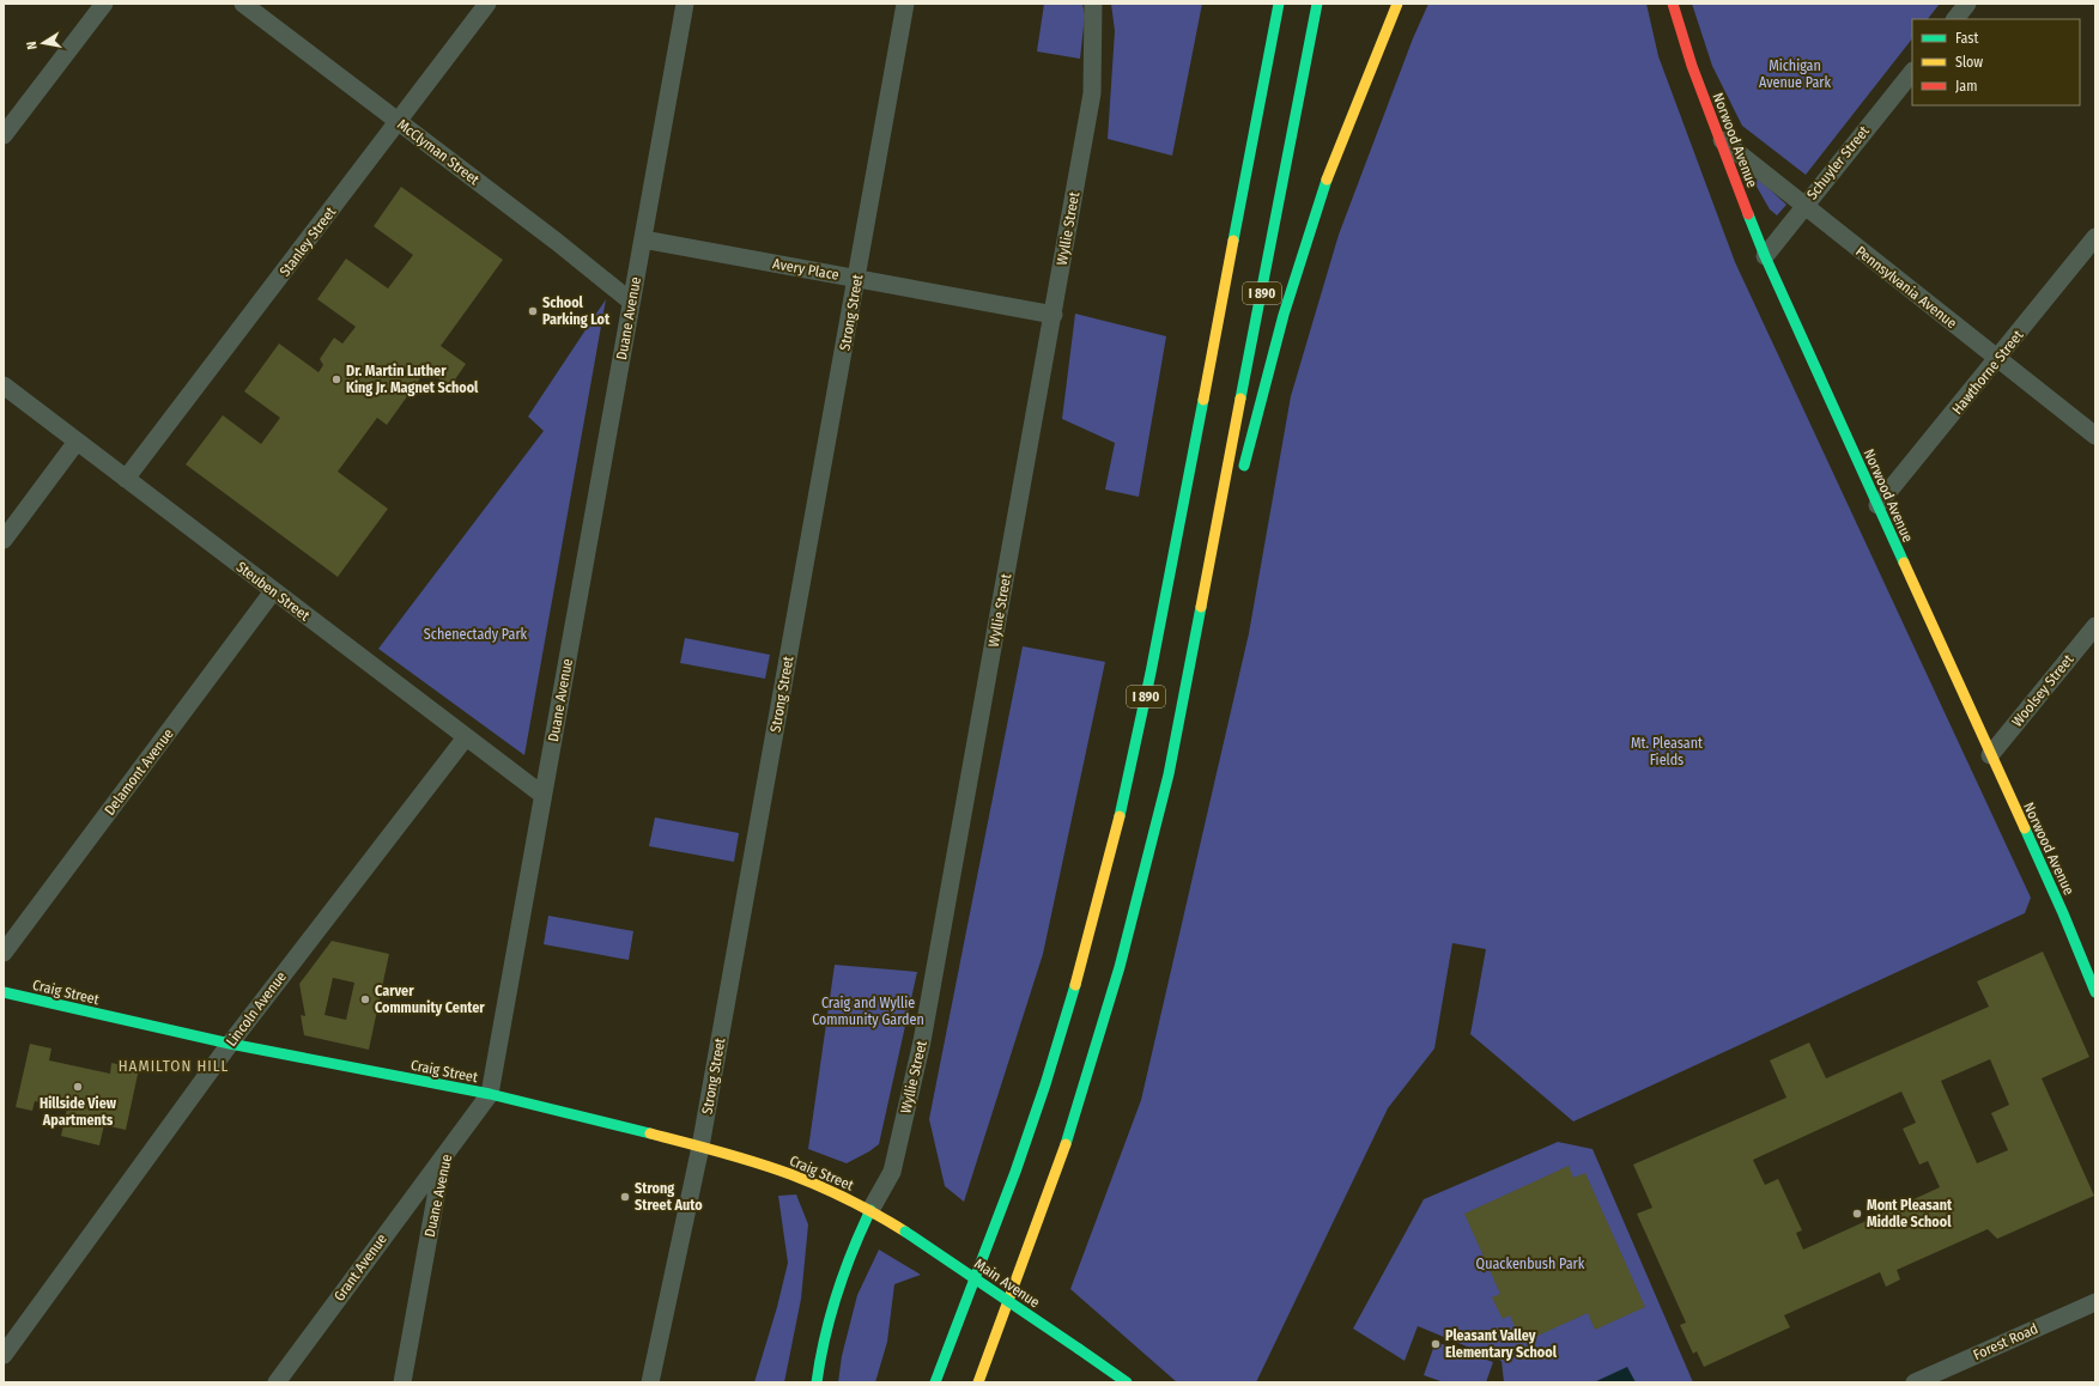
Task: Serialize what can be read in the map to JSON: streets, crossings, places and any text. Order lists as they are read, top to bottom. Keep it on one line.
{"streets":{"main road":["Norwood Avenue","I 890","Craig Street","Main Avenue"],"street":["McClyman Street","Schuyler Street","Wyllie Street","Stanley Street","Avery Place","Pennsylvania Avenue","Strong Street","Duane Avenue","Hawthorne Street","Steuben Street","Woolsey Street","Delamont Avenue","Lincoln Avenue","Grant Avenue","Forest Road"]},"crossings":[["Norwood Avenue","Schuyler Street"],["Norwood Avenue","Pennsylvania Avenue"],["Norwood Avenue","Hawthorne Street"],["Norwood Avenue","Woolsey Street"],["McClyman Street","Stanley Street"],["McClyman Street","Duane Avenue"],["Schuyler Street","Pennsylvania Avenue"],["Wyllie Street","Avery Place"],["Wyllie Street","Craig Street"],["Wyllie Street","Main Avenue"],["Stanley Street","Steuben Street"],["Avery Place","Strong Street"],["Avery Place","Duane Avenue"],["Pennsylvania Avenue","Hawthorne Street"],["Strong Street","Craig Street"],["Duane Avenue","Steuben Street"],["Duane Avenue","Craig Street"],["Duane Avenue","Grant Avenue"],["Steuben Street","Delamont Avenue"],["Steuben Street","Lincoln Avenue"],["Craig Street","Lincoln Avenue"],["Craig Street","Main Avenue"]],"districts":["HAMILTON HILL"],"parks":["Michigan Avenue Park","Schenectady Park","Mt. Pleasant Fields","Craig and Wyllie Community Garden","Quackenbush Park"],"places":["School Parking Lot","Dr. Martin Luther King Jr. Magnet School","Carver Community Center","Hillside View Apartments","Strong Street Auto","Mont Pleasant Middle School","Pleasant Valley Elementary School"],"legend":["Fast","Slow","Jam"],"north":"left"}
